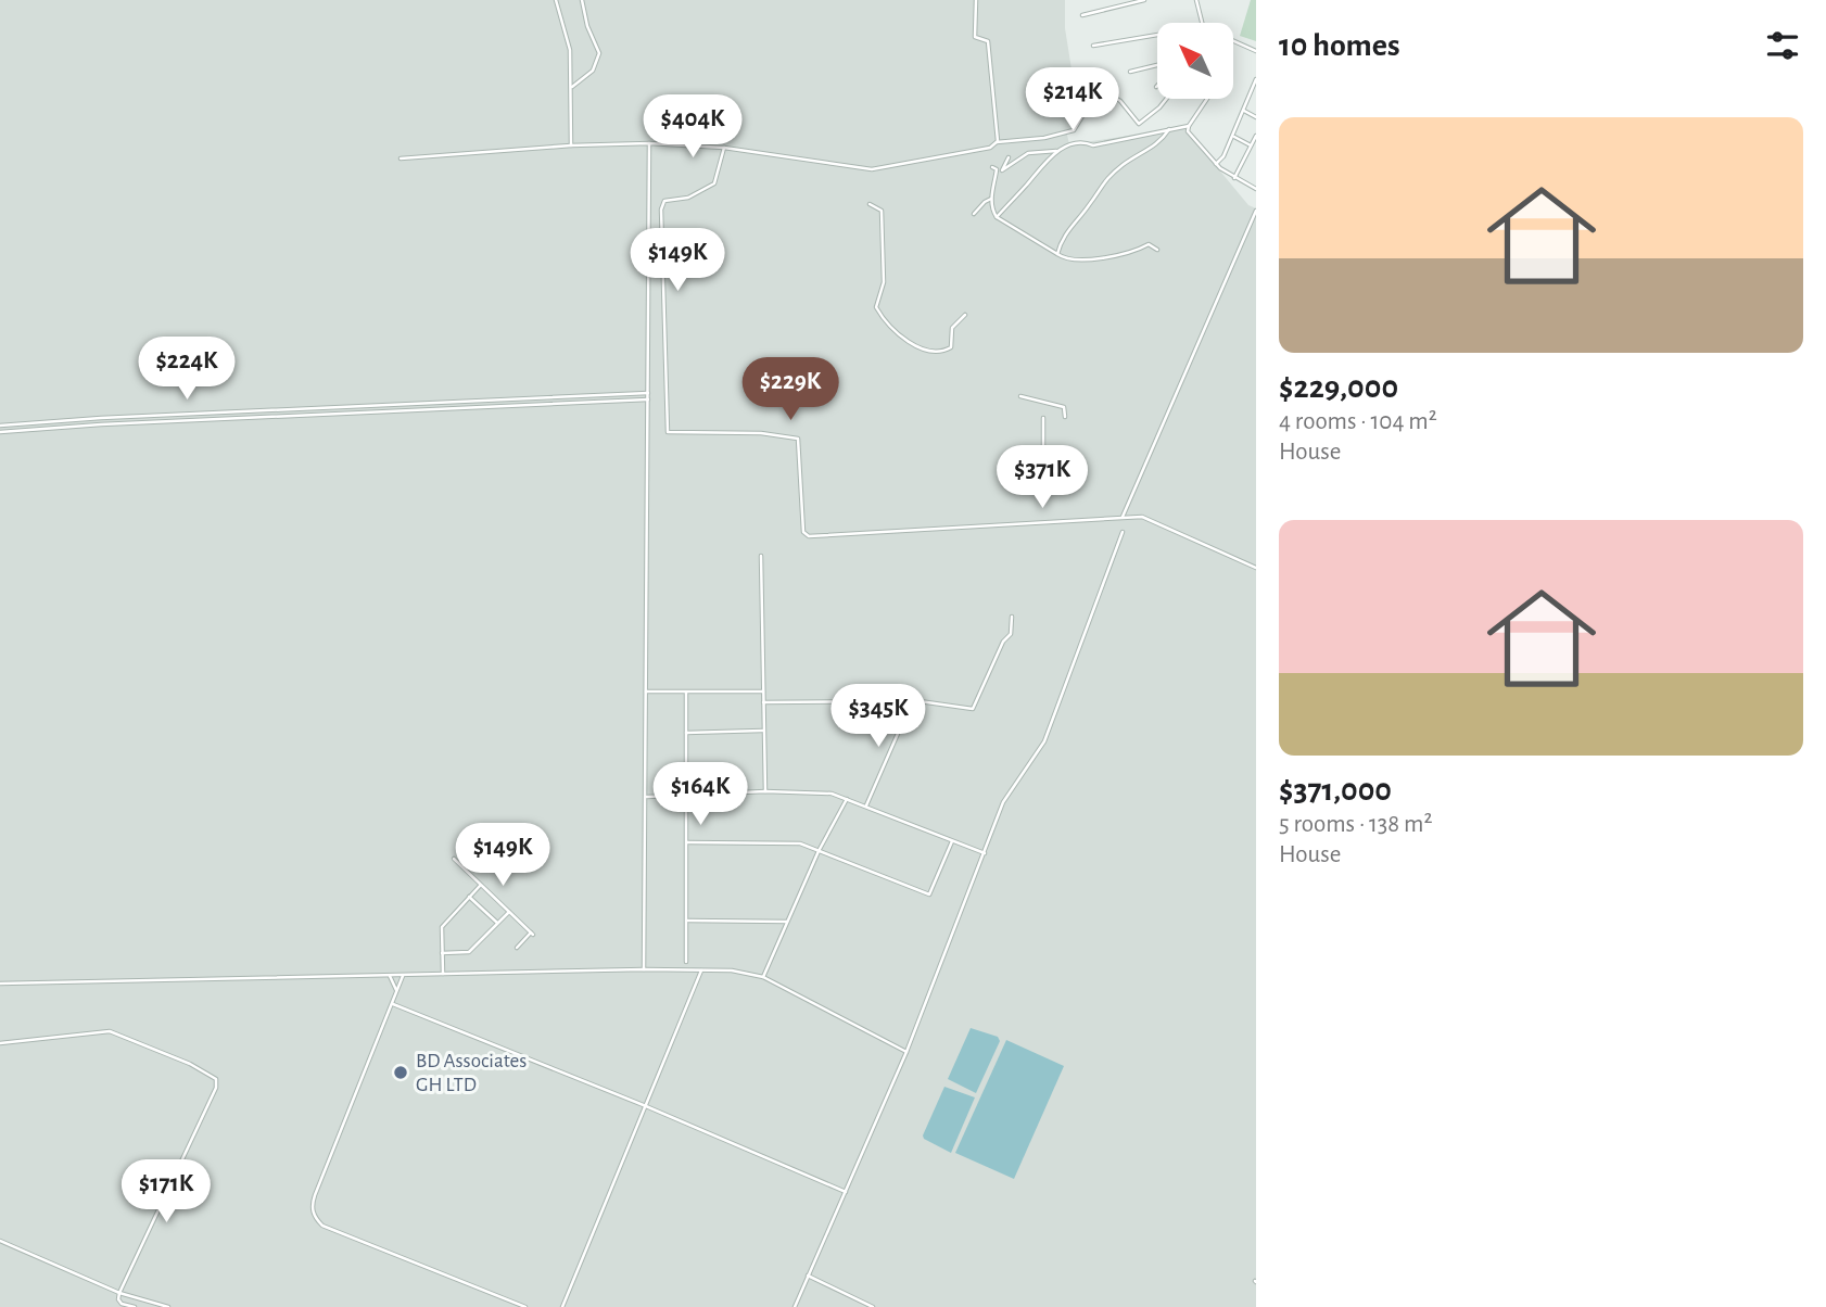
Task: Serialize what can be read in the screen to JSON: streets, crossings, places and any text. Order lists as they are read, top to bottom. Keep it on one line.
{"places":["BD Associates GH LTD"],"north":"top left","page":{"heading":"10 homes","price":["$214K","$404K","$149K","$224K","$229K","$371K","$345K","$164K","$149K","$171K"],"list":[{"name":"$229,000","note":"4 rooms · 104 m² · House"},{"name":"$371,000","note":"5 rooms · 138 m² · House"}]}}
